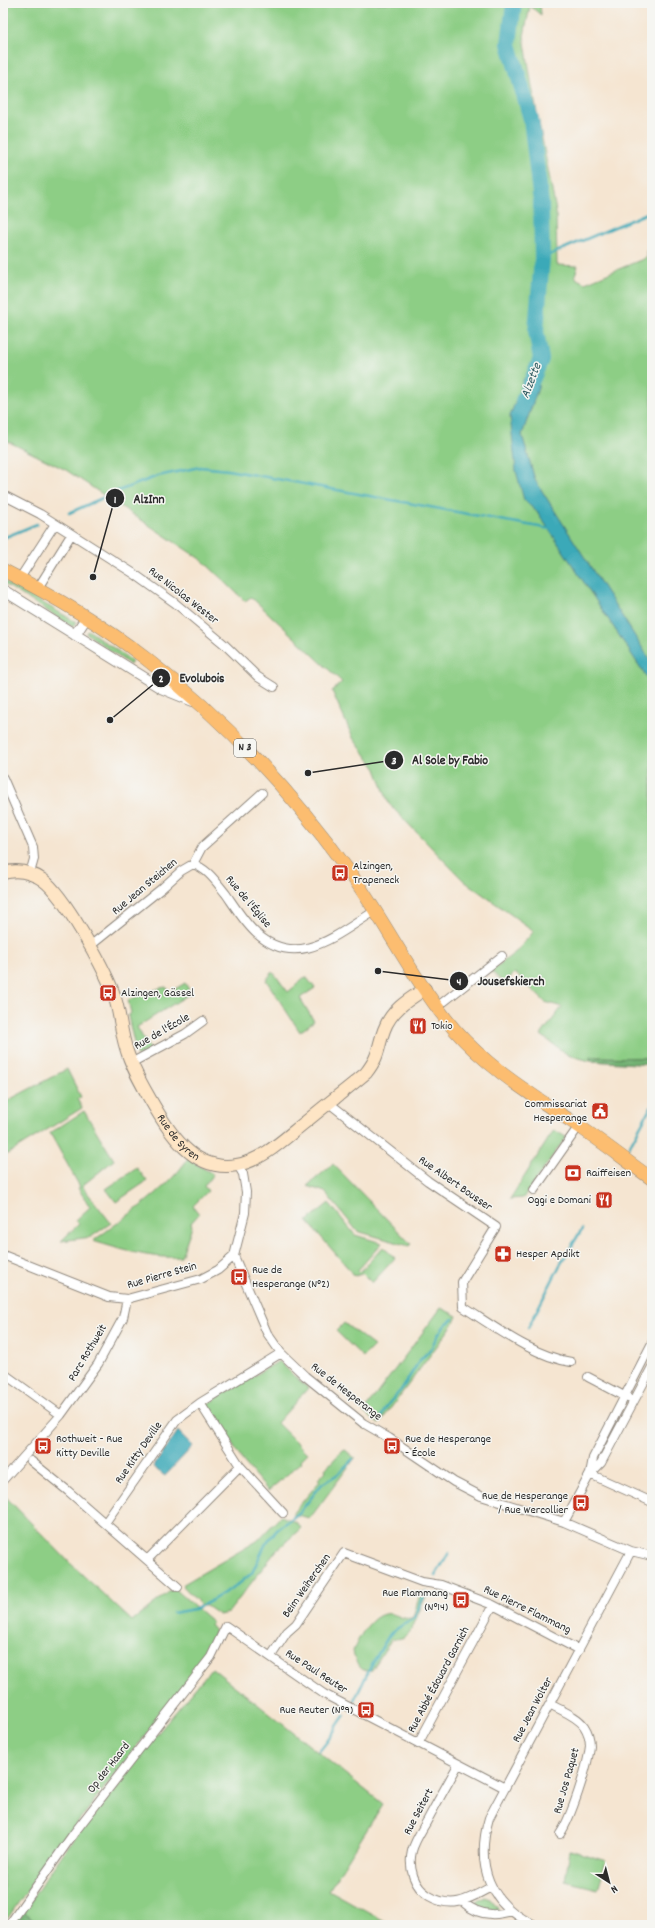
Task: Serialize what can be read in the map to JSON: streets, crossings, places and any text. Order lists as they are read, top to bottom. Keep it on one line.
{"streets":{"main road":["N 3","Rue de Syren"],"street":["Rue Nicolas Wester","Rue Jean Steichen","Rue de l'Église","Rue de l'École","Rue Albert Bousser","Rue Pierre Stein","Parc Rothweit","Rue de Hesperange","Rue Kitty Deville","Beim Weiherchen","Rue Pierre Flammang","Rue Paul Reuter","Rue Abbé Édouard Garnich","Rue Jean Wolter","Op der Haard","Rue Jos Paquet","Rue Seitert"]},"crossings":[["N 3","Rue de l'Église"],["N 3","Rue de Syren"],["Rue Jean Steichen","Rue de l'Église"],["Rue Jean Steichen","Rue de Syren"],["Rue de l'École","Rue de Syren"],["Rue de Syren","Rue Albert Bousser"],["Rue Pierre Stein","Parc Rothweit"],["Rue Pierre Stein","Rue de Hesperange"],["Rue de Hesperange","Rue Kitty Deville"],["Rue de Hesperange","Rue Jean Wolter"],["Beim Weiherchen","Rue Pierre Flammang"],["Beim Weiherchen","Rue Paul Reuter"],["Rue Pierre Flammang","Rue Abbé Édouard Garnich"],["Rue Pierre Flammang","Rue Jean Wolter"],["Rue Paul Reuter","Rue Abbé Édouard Garnich"],["Rue Paul Reuter","Op der Haard"],["Rue Abbé Édouard Garnich","Rue Jean Wolter"],["Rue Abbé Édouard Garnich","Rue Seitert"],["Rue Jean Wolter","Rue Jos Paquet"]],"water":["Alzette"],"places":{"other":["AlzInn","Evolubois","Al Sole by Fabio","Jousefskierch"],"bus stop":["Alzingen, Trapeneck","Alzingen, Gässel","Rue de Hesperange (N°2)","Rothweit - Rue Kitty Deville","Rue de Hesperange - École","Rue de Hesperange / Rue Wercollier","Rue Flammang (N°14)","Rue Reuter (N°9)"],"restaurant":["Tokio","Oggi e Domani"],"public building":["Commissariat Hesperange"],"bank":["Raiffeisen"],"pharmacy":["Hesper Apdikt"]},"north":"bottom right"}
